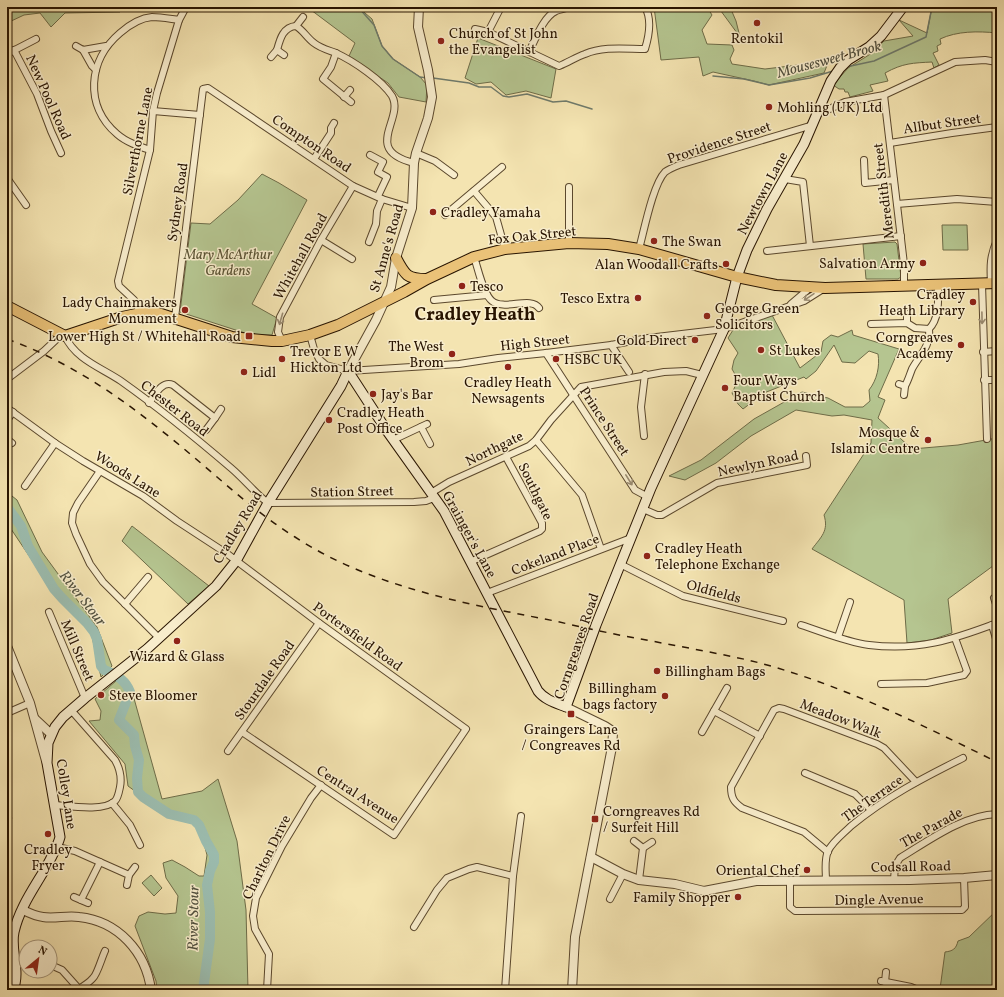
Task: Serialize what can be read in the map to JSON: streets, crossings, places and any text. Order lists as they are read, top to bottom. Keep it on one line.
{"streets":{"main road":["Newtown Lane","Fox Oak Street","Cradley Road","Grainger's Lane","Corngreaves Road","Colley Lane"],"street":["New Pool Road","Allbut Street","Silverthorne Lane","Providence Street","Compton Road","Meredith Street","Sydney Road","St Anne's Road","Whitehall Road","High Street","Chester Road","Prince Street","Northgate","Newlyn Road","Woods Lane","Station Street","Southgate","Cokeland Place","Oldfields","Portersfield Road","Mill Street","Stourdale Road","Meadow Walk","Central Avenue","The Terrace","The Parade","Charlton Drive","Codsall Road","Dingle Avenue"]},"crossings":[["Allbut Street","Meredith Street"],["Silverthorne Lane","Fox Oak Street"],["Providence Street","Newtown Lane"],["Providence Street","Fox Oak Street"],["Compton Road","Sydney Road"],["Compton Road","St Anne's Road"],["Compton Road","Whitehall Road"],["Meredith Street","Fox Oak Street"],["Newtown Lane","Fox Oak Street"],["Newtown Lane","High Street"],["Newtown Lane","Corngreaves Road"],["Sydney Road","Fox Oak Street"],["Fox Oak Street","St Anne's Road"],["Fox Oak Street","Whitehall Road"],["Fox Oak Street","High Street"],["Fox Oak Street","Chester Road"],["St Anne's Road","High Street"],["St Anne's Road","Cradley Road"],["St Anne's Road","Grainger's Lane"],["High Street","Prince Street"],["High Street","Cradley Road"],["High Street","Grainger's Lane"],["High Street","Corngreaves Road"],["Chester Road","Station Street"],["Chester Road","Cradley Road"],["Prince Street","Northgate"],["Prince Street","Corngreaves Road"],["Northgate","Station Street"],["Northgate","Southgate"],["Northgate","Grainger's Lane"],["Northgate","Corngreaves Road"],["Newlyn Road","Corngreaves Road"],["Woods Lane","Cradley Road"],["Woods Lane","Portersfield Road"],["Station Street","Cradley Road"],["Station Street","Grainger's Lane"],["Southgate","Grainger's Lane"],["Cradley Road","Grainger's Lane"],["Cradley Road","Portersfield Road"],["Cradley Road","Mill Street"],["Cradley Road","Colley Lane"],["Grainger's Lane","Cokeland Place"],["Grainger's Lane","Corngreaves Road"],["Cokeland Place","Corngreaves Road"],["Oldfields","Corngreaves Road"],["Portersfield Road","Stourdale Road"],["Portersfield Road","Central Avenue"],["Corngreaves Road","Codsall Road"],["Stourdale Road","Central Avenue"],["Meadow Walk","The Terrace"],["Central Avenue","Charlton Drive"],["The Parade","Codsall Road"],["Codsall Road","Dingle Avenue"]],"one_way":["Whitehall Road"],"districts":["Cradley Heath"],"water":["Mousesweet Brook","River Stour"],"parks":["Mary McArthur Gardens"],"places":{"other":["Rentokil","Church of St John the Evangelist","Mohling (UK) Ltd","Cradley Yamaha","The Swan","Salvation Army","Alan Woodall Crafts","Tesco","Tesco Extra","Cradley Heath Library","Lady Chainmakers Monument","George Green Solicitors","Gold Direct","Corngreaves Academy","St Lukes","The West Brom","Trevor E W Hickton Ltd","HSBC UK","Cradley Heath Newsagents","Lidl","Four Ways Baptist Church","Jay's Bar","Cradley Heath Post Office","Mosque & Islamic Centre","Cradley Heath Telephone Exchange","Wizard & Glass","Billingham Bags","Steve Bloomer","Billingham bags factory","Cradley Fryer","Oriental Chef","Family Shopper"],"transit":["Lower High St / Whitehall Road","Graingers Lane / Congreaves Rd","Corngreaves Rd / Surfeit Hill"]},"north":"top right"}
